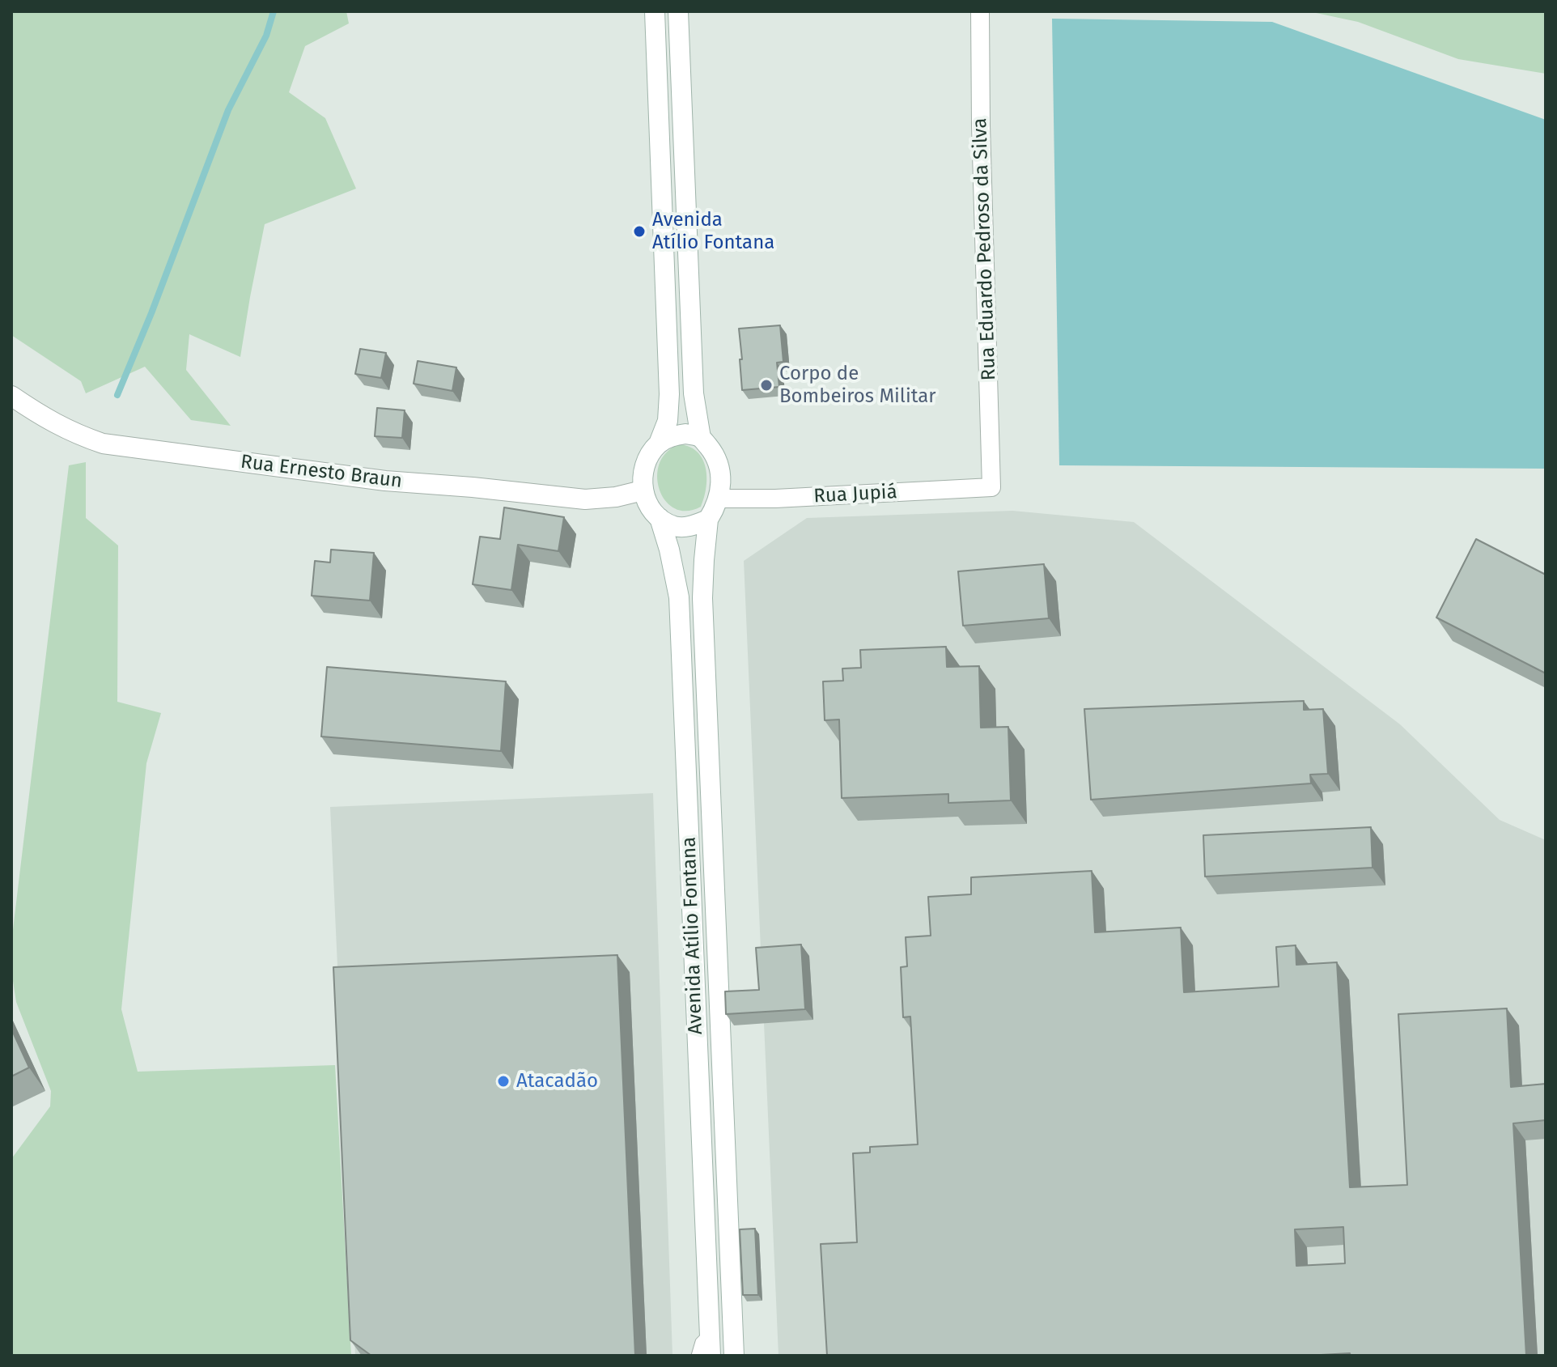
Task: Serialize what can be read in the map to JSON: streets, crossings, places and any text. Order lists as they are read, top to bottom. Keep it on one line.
{"streets":{"main road":["Rua Ernesto Braun","Avenida Atílio Fontana"],"street":["Rua Eduardo Pedroso da Silva","Rua Jupiá"]},"crossings":[["Rua Eduardo Pedroso da Silva","Rua Jupiá"],["Rua Ernesto Braun","Rua Jupiá"],["Rua Ernesto Braun","Avenida Atílio Fontana"],["Rua Jupiá","Avenida Atílio Fontana"]],"places":["Avenida Atílio Fontana","Corpo de Bombeiros Militar","Atacadão"]}
